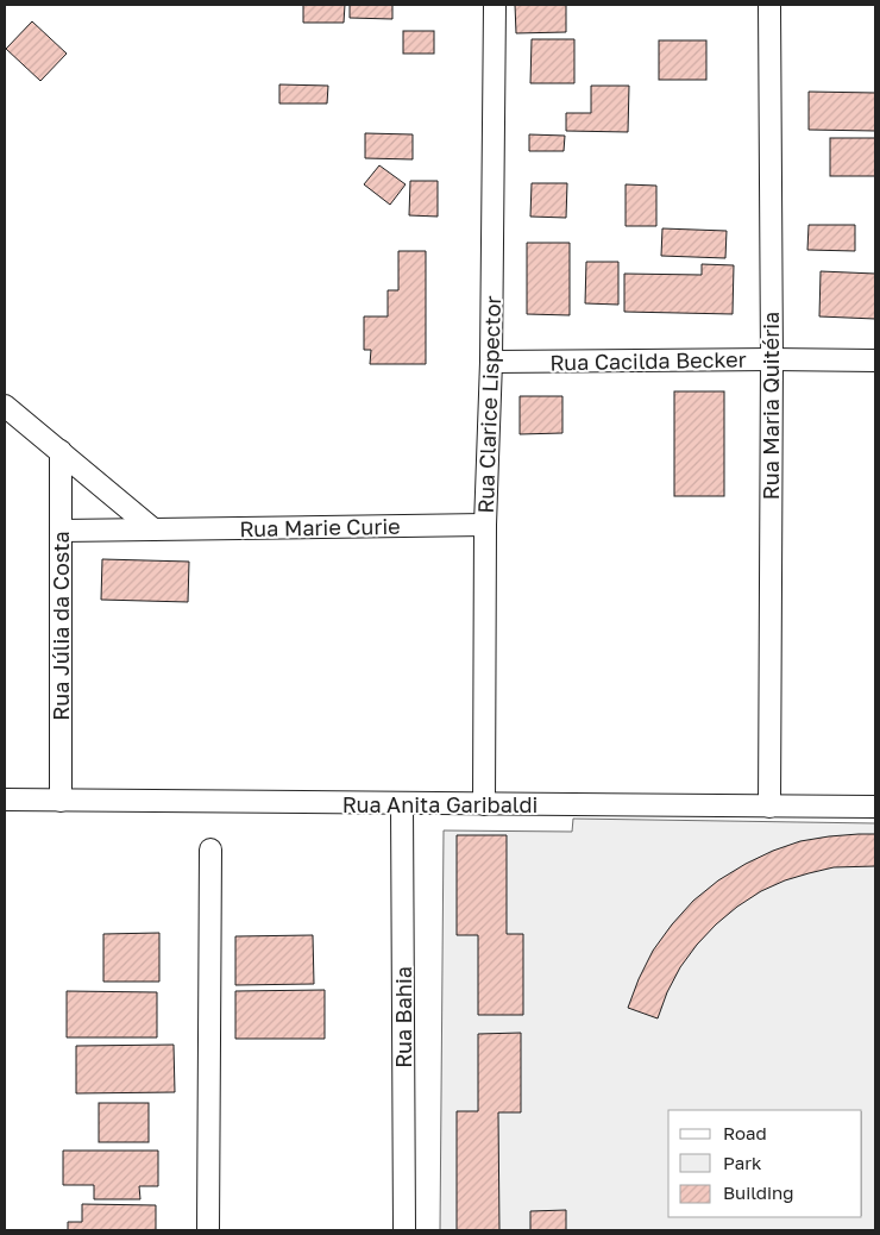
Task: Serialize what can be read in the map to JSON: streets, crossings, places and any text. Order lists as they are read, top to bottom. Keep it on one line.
{"streets":{"street":["Rua Cacilda Becker","Rua Clarice Lispector","Rua Maria Quitéria","Rua Marie Curie","Rua Júlia da Costa","Rua Anita Garibaldi","Rua Bahia"]},"crossings":[["Rua Cacilda Becker","Rua Clarice Lispector"],["Rua Cacilda Becker","Rua Maria Quitéria"],["Rua Clarice Lispector","Rua Marie Curie"],["Rua Clarice Lispector","Rua Anita Garibaldi"],["Rua Maria Quitéria","Rua Anita Garibaldi"],["Rua Marie Curie","Rua Júlia da Costa"],["Rua Júlia da Costa","Rua Anita Garibaldi"],["Rua Anita Garibaldi","Rua Bahia"]],"legend":["Road","Park","Building"]}
